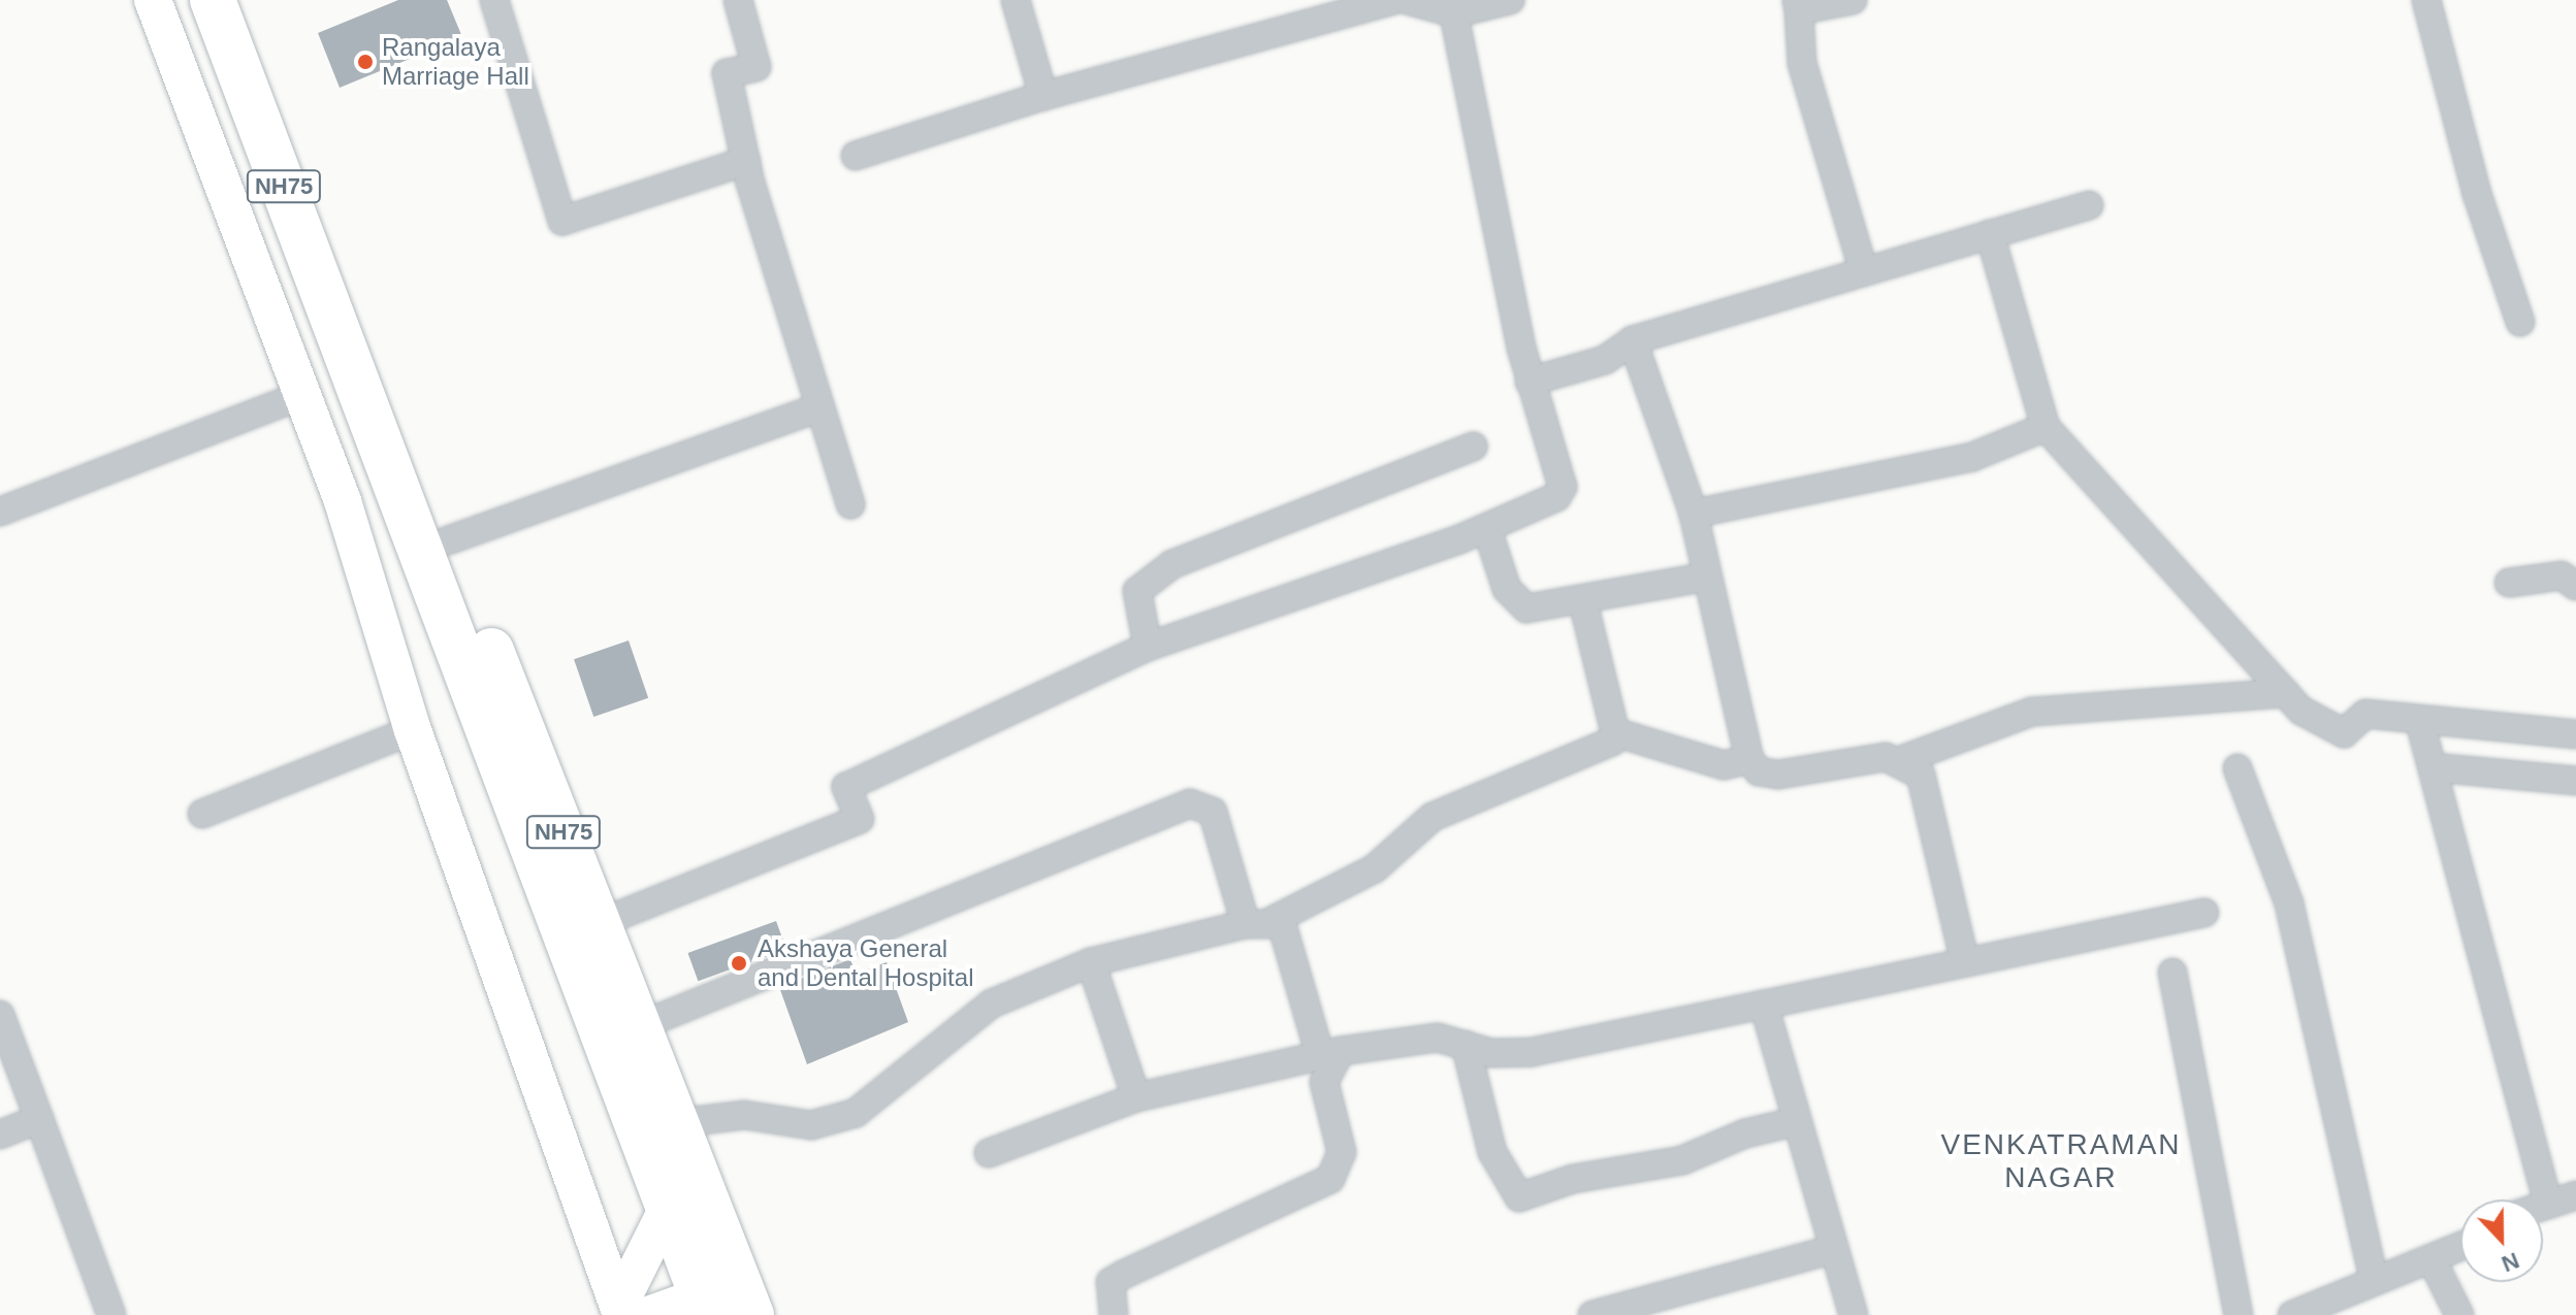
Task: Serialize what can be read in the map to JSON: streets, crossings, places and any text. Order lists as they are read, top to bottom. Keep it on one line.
{"streets":{"highway":["NH75"]},"districts":["VENKATRAMAN NAGAR"],"places":["Rangalaya Marriage Hall","Akshaya General and Dental Hospital"],"north":"bottom"}
